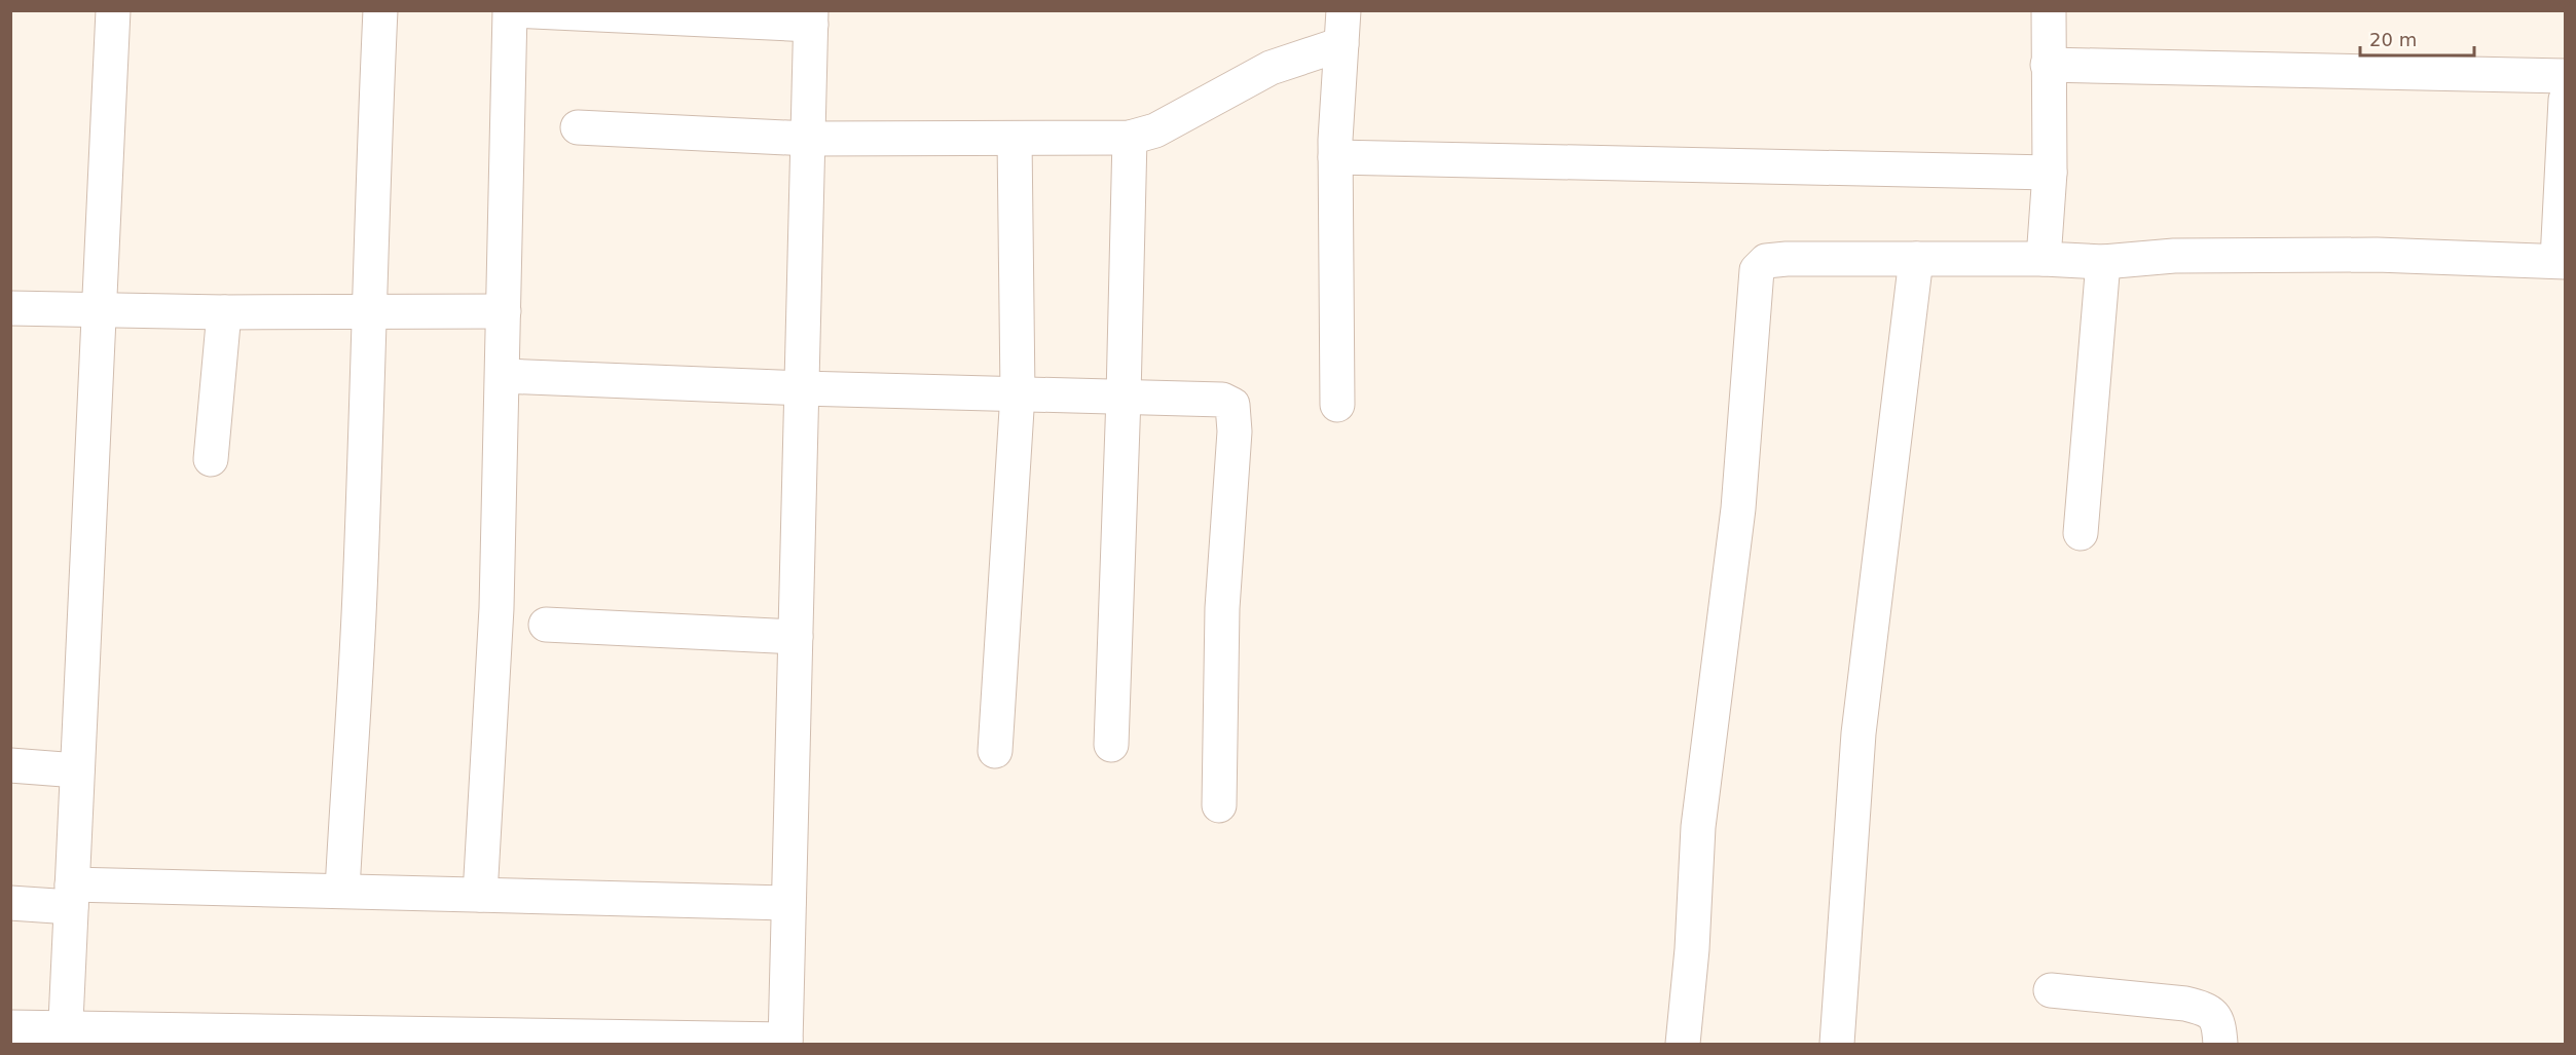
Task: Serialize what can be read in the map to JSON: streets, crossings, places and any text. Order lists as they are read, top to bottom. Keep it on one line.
{"scale_bar":"20 m"}
